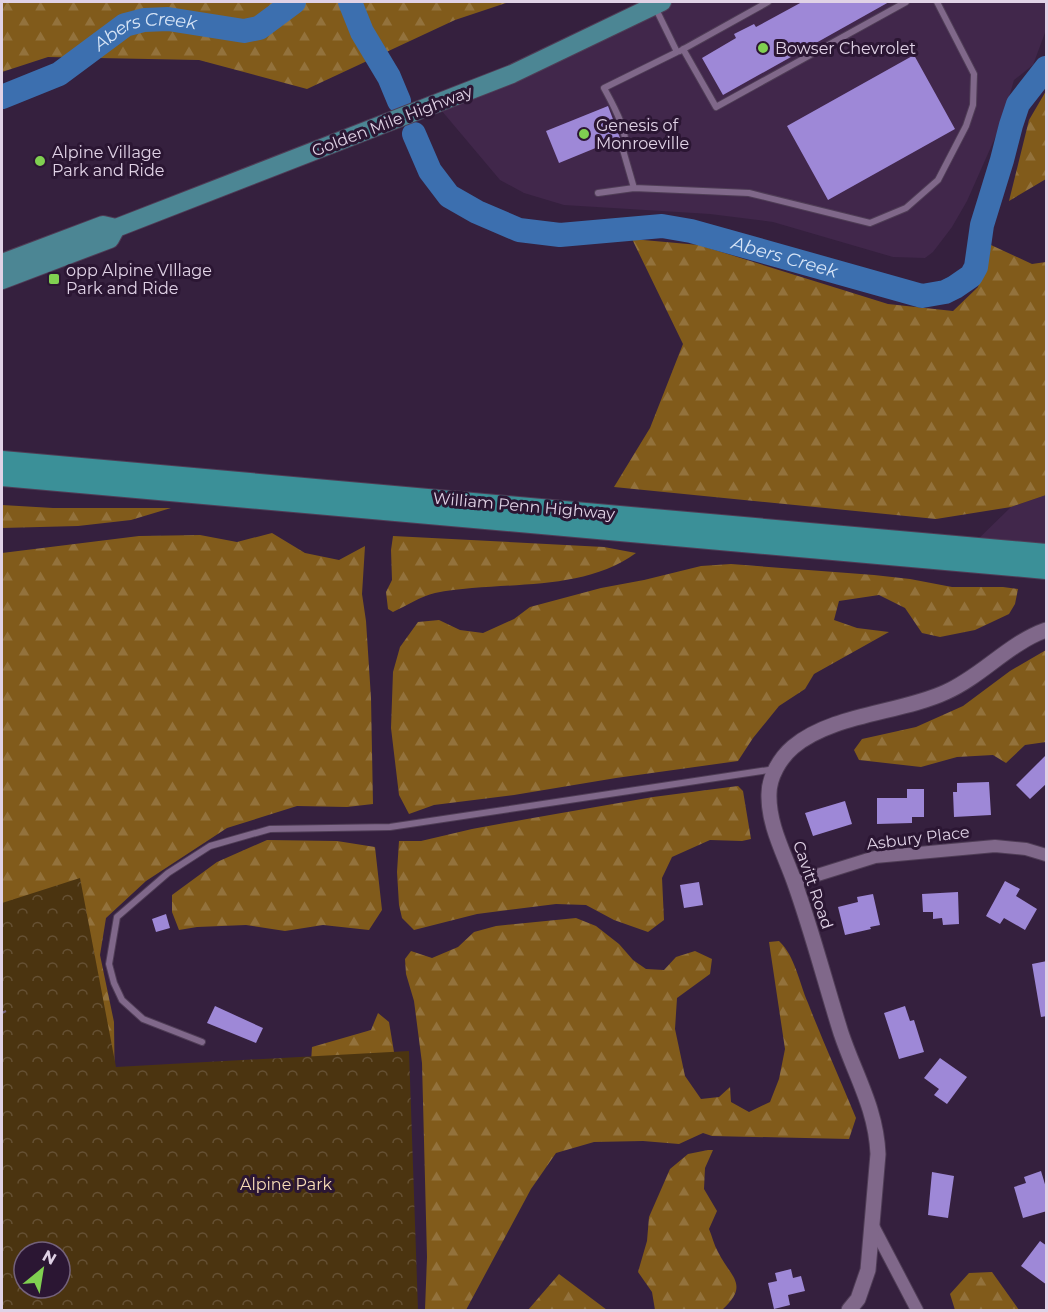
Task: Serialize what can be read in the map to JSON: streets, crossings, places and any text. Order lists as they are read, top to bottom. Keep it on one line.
{"streets":{"highway":["William Penn Highway"],"main road":["Golden Mile Highway"],"street":["Asbury Place","Cavitt Road"]},"crossings":[["Asbury Place","Cavitt Road"]],"water":["Abers Creek"],"parks":["Alpine Park"],"places":{"other":["Bowser Chevrolet","Genesis of Monroeville","Alpine Village Park and Ride"],"transit":["opp Alpine VIllage Park and Ride"]},"north":"top right"}
